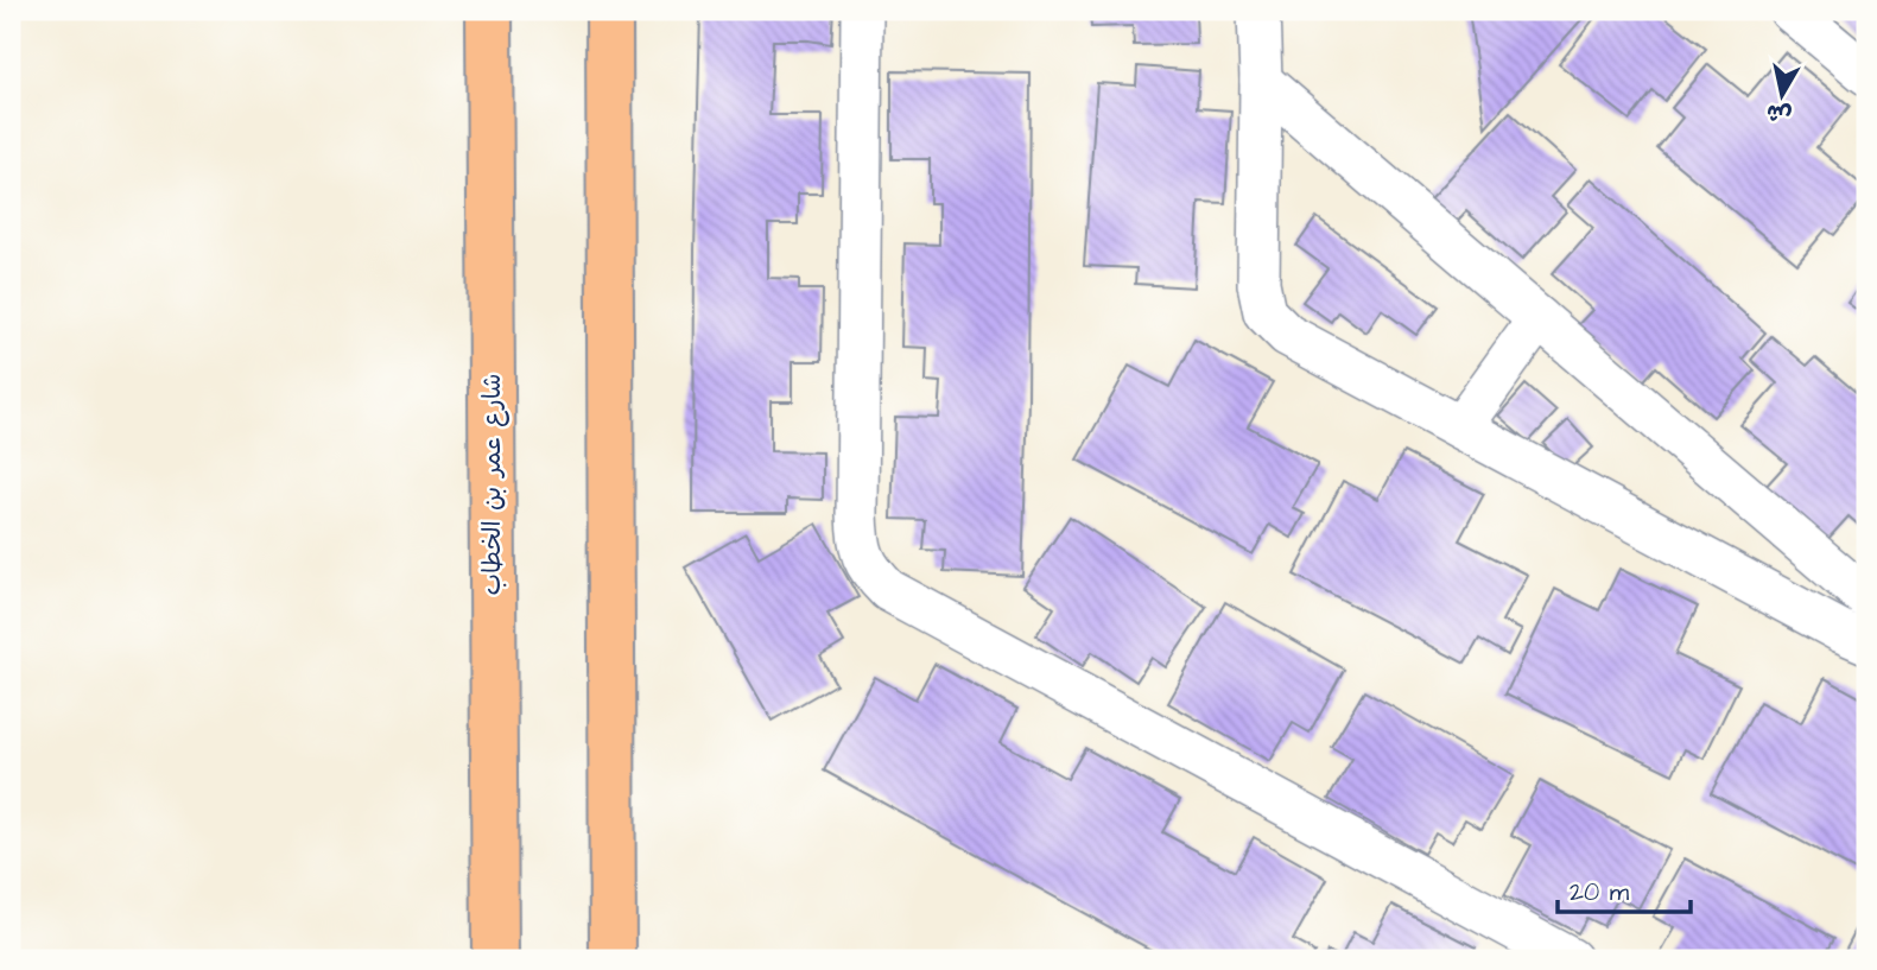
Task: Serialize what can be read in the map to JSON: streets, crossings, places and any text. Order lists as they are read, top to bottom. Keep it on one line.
{"streets":{"main road":["شارع عمر بن الخطاب"]},"scale_bar":"20 m","north":"bottom"}
